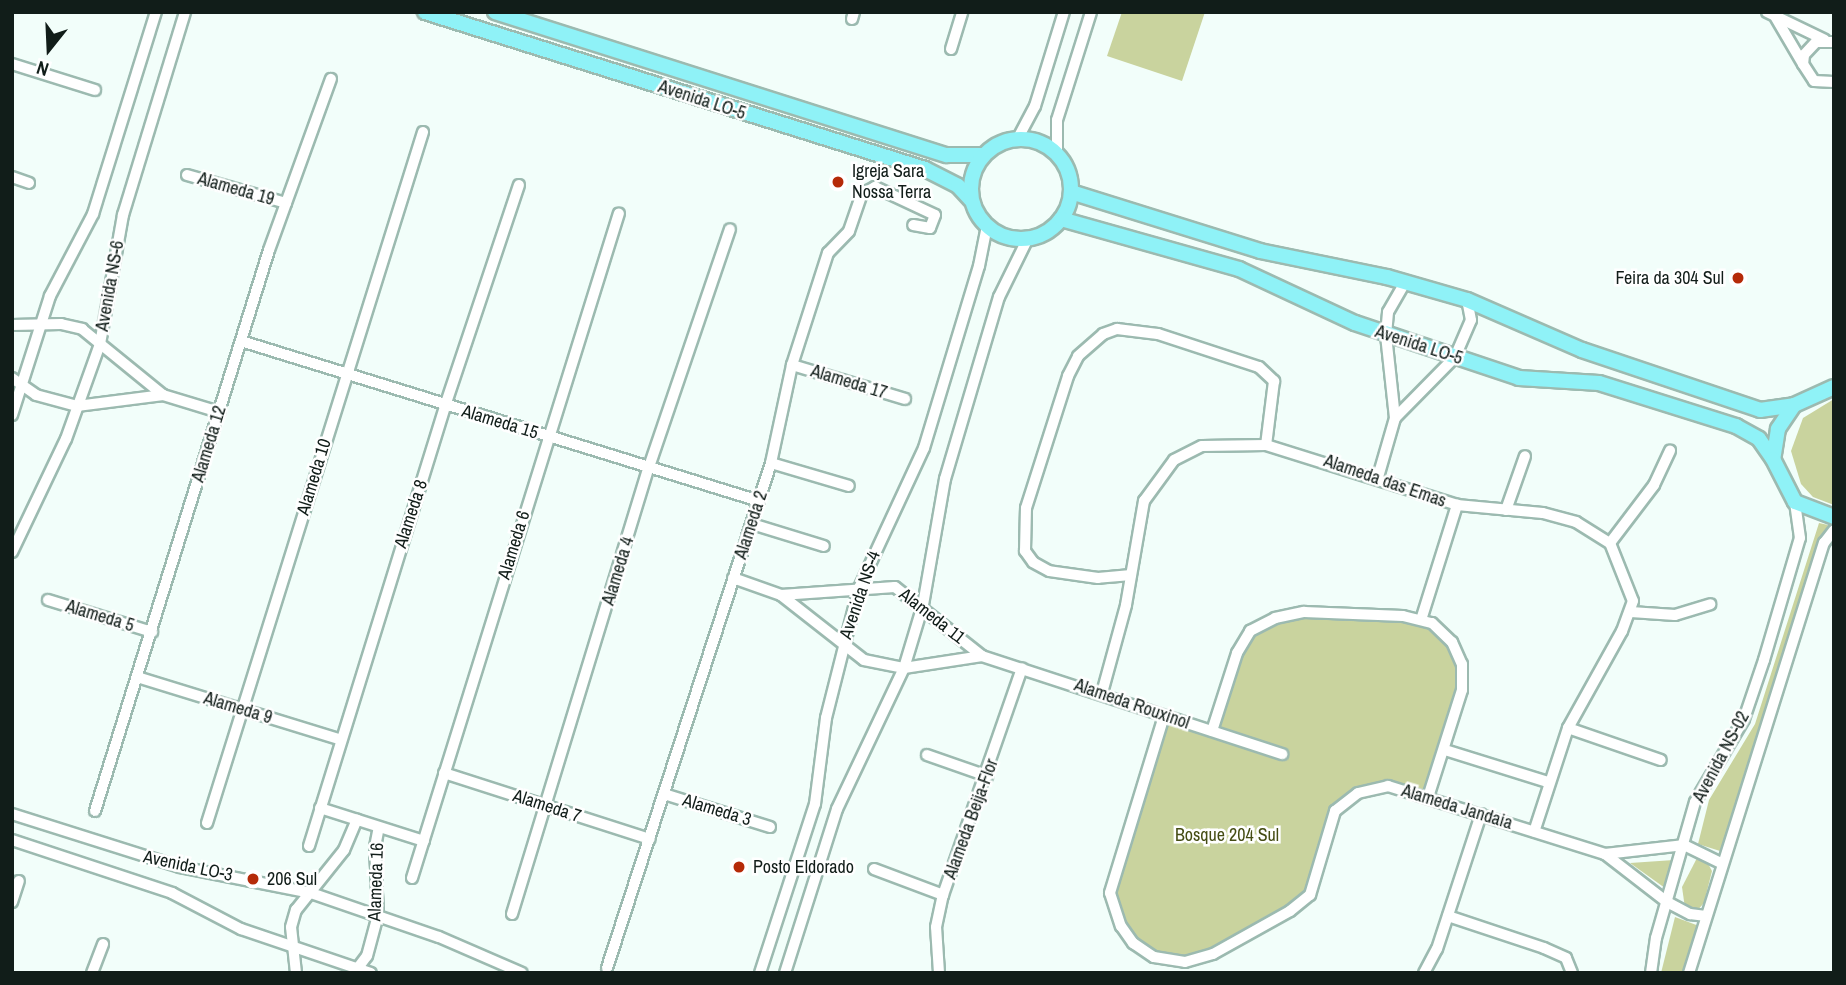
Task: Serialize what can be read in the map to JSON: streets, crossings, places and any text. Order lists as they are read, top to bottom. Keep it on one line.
{"streets":{"main road":["Avenida LO-5"],"street":["Alameda 19","Avenida NS-6","Alameda 17","Alameda 15","Alameda 12","Alameda 10","Alameda das Emas","Alameda 8","Alameda 2","Alameda 6","Alameda 4","Avenida NS-4","Alameda 5","Alameda 11","Alameda Rouxinol","Alameda 9","Avenida NS-02","Alameda 7","Alameda Jandaia","Alameda 3","Alameda Beija-Flor","Avenida LO-3","Alameda 16"]},"crossings":[["Avenida LO-5","Avenida NS-4"],["Avenida LO-5","Avenida NS-02"],["Alameda 19","Alameda 12"],["Alameda 17","Alameda 2"],["Alameda 15","Alameda 12"],["Alameda 15","Alameda 10"],["Alameda 15","Alameda 8"],["Alameda 15","Alameda 2"],["Alameda 15","Alameda 6"],["Alameda 15","Alameda 4"],["Alameda 12","Alameda 5"],["Alameda 12","Alameda 9"],["Alameda 10","Alameda 9"],["Alameda das Emas","Alameda Rouxinol"],["Alameda 8","Alameda 9"],["Alameda 2","Alameda 11"],["Alameda 2","Alameda 7"],["Alameda 2","Alameda 3"],["Alameda 6","Alameda 7"],["Alameda 4","Alameda 7"],["Avenida NS-4","Alameda 11"],["Alameda 11","Alameda Rouxinol"],["Alameda Rouxinol","Alameda Jandaia"],["Alameda Rouxinol","Alameda Beija-Flor"],["Avenida NS-02","Alameda Jandaia"],["Avenida LO-3","Alameda 16"]],"parks":["Bosque 204 Sul"],"places":["Igreja Sara Nossa Terra","Feira da 304 Sul","Posto Eldorado","206 Sul"],"north":"bottom"}
